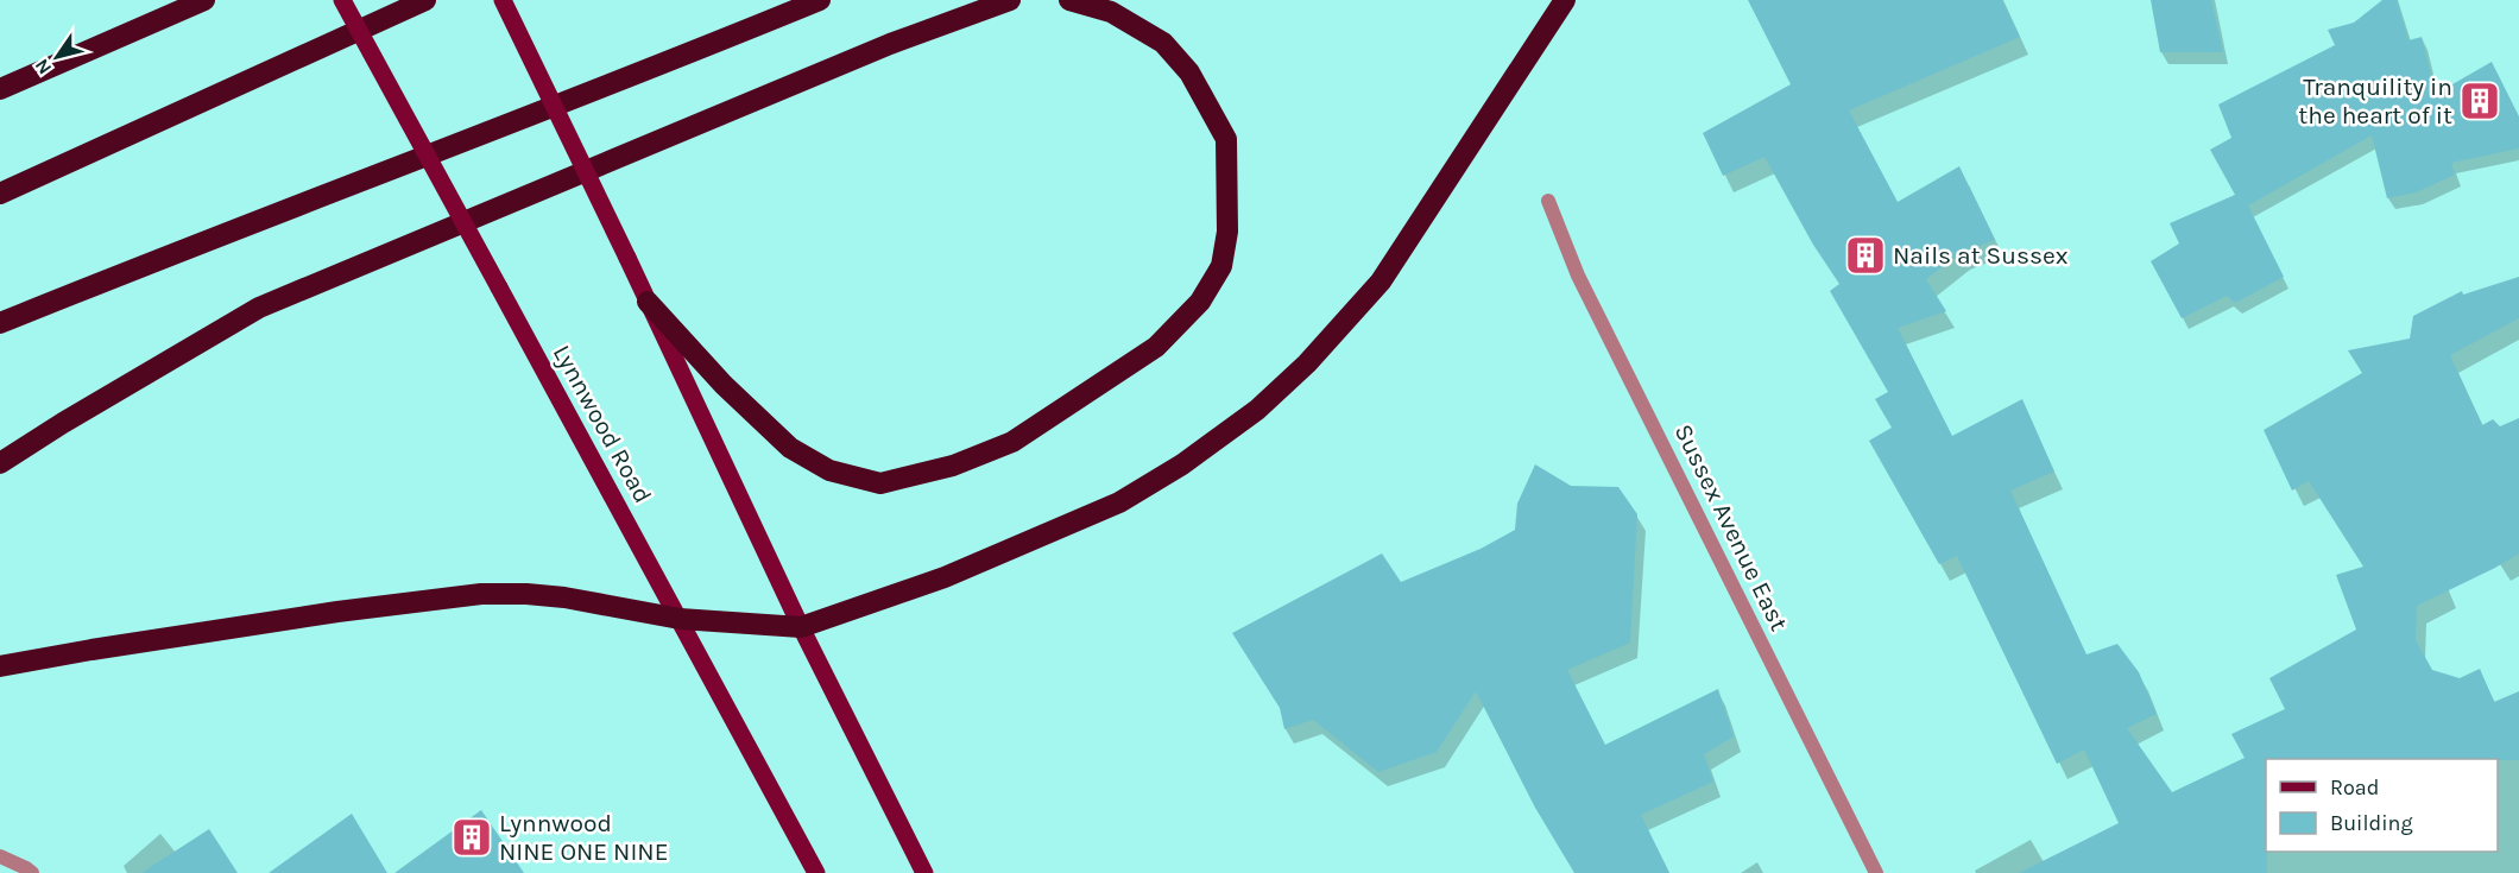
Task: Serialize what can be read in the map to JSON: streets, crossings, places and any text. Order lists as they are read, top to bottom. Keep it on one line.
{"streets":{"main road":["Lynnwood Road"],"street":["Sussex Avenue East"]},"places":{"building":["Tranquility in the heart of it","Nails at Sussex","Lynnwood NINE ONE NINE"]},"legend":["Road","Building"],"north":"bottom left"}
